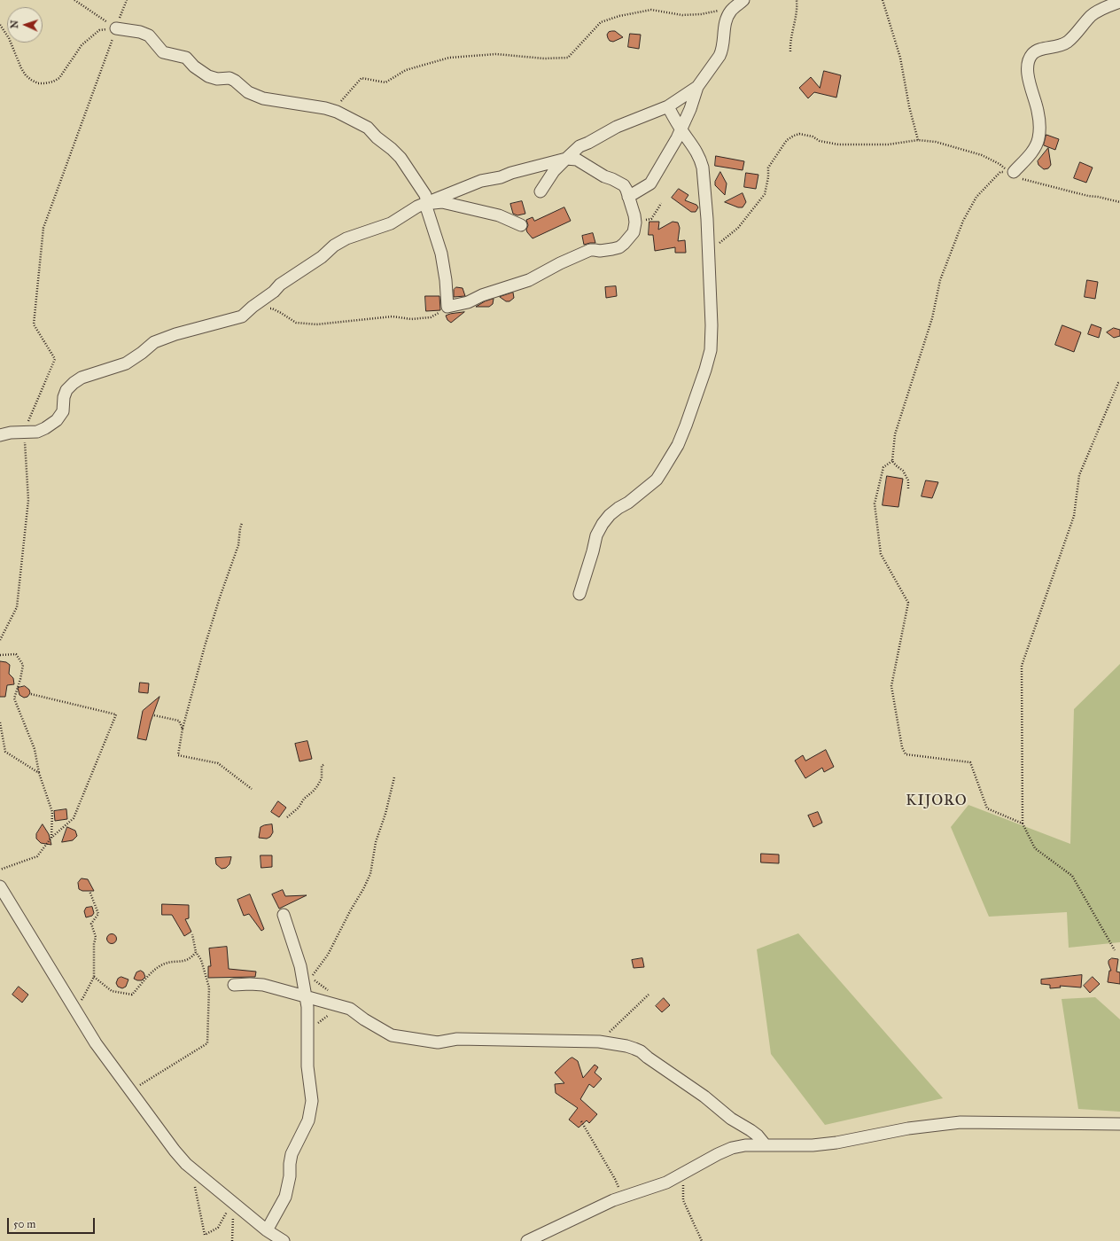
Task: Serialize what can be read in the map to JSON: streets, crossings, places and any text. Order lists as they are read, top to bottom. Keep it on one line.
{"districts":["KIJORO"],"scale_bar":"50 m","north":"left"}
